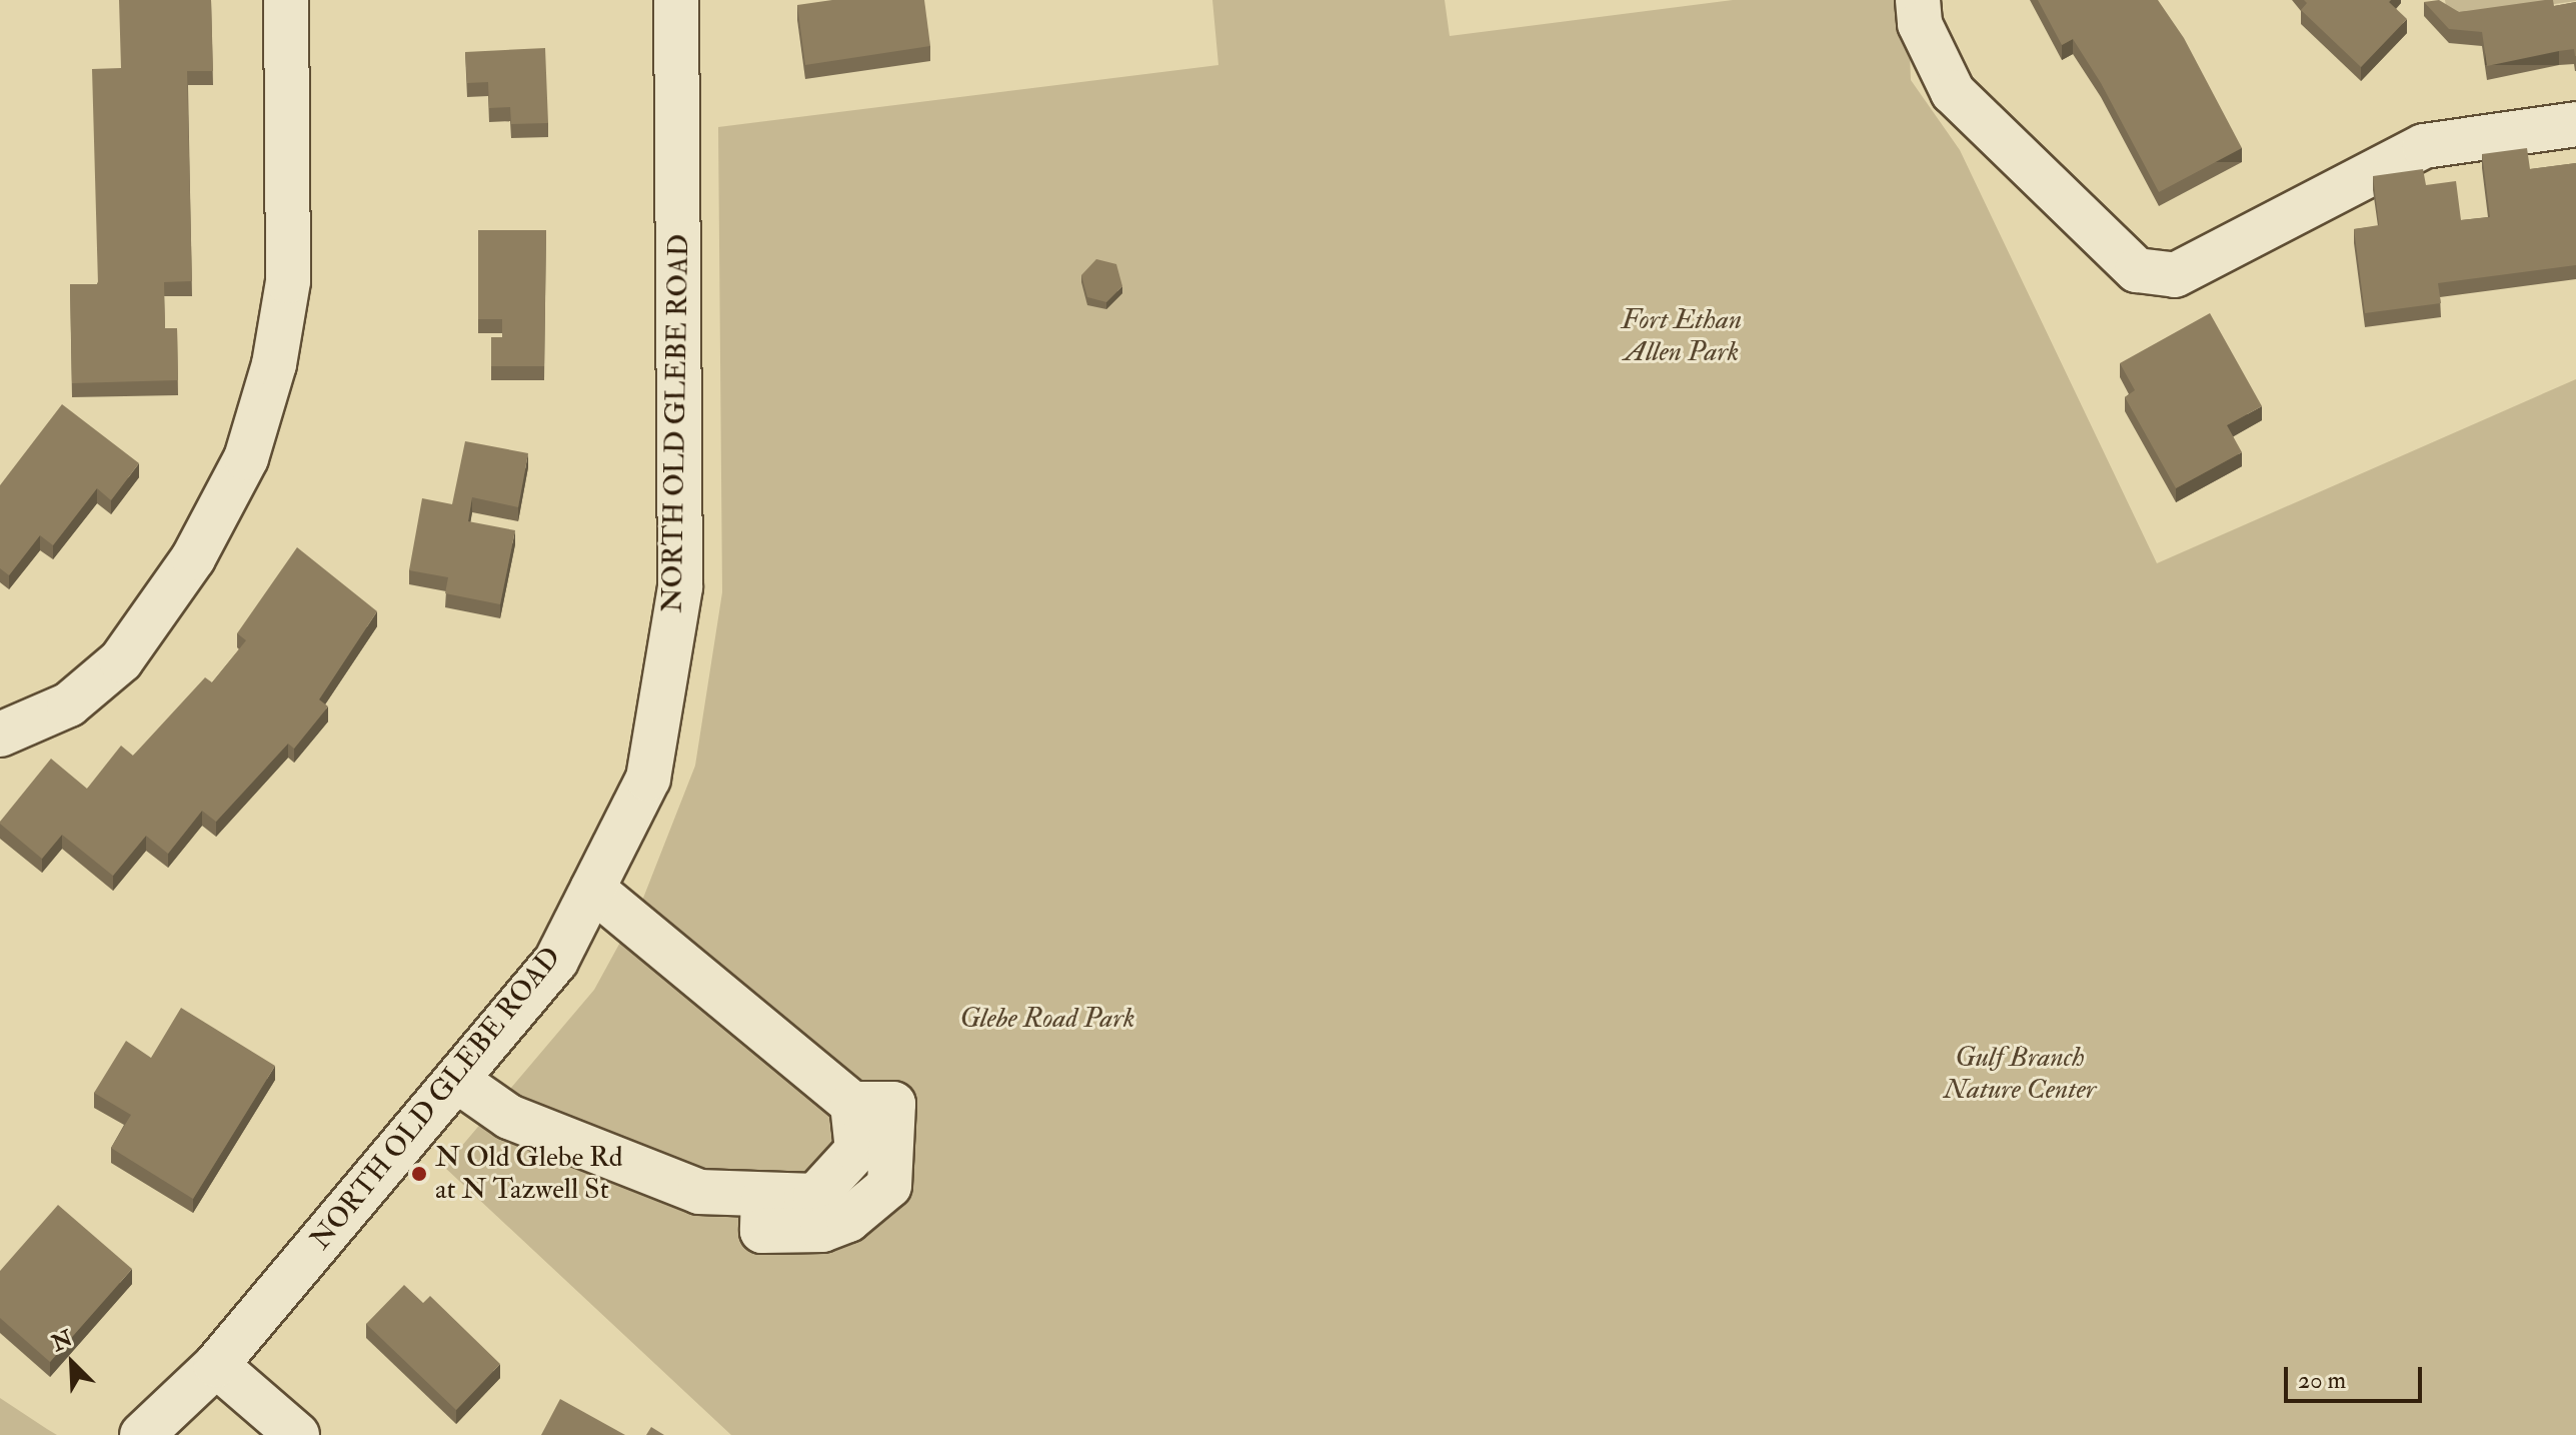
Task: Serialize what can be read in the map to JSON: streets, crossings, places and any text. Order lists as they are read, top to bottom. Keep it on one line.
{"streets":{"street":["NORTH OLD GLEBE ROAD"]},"parks":["Fort Ethan Allen Park","Glebe Road Park","Gulf Branch Nature Center"],"places":["N Old Glebe Rd at N Tazwell St"],"scale_bar":"20 m","north":"top left"}
